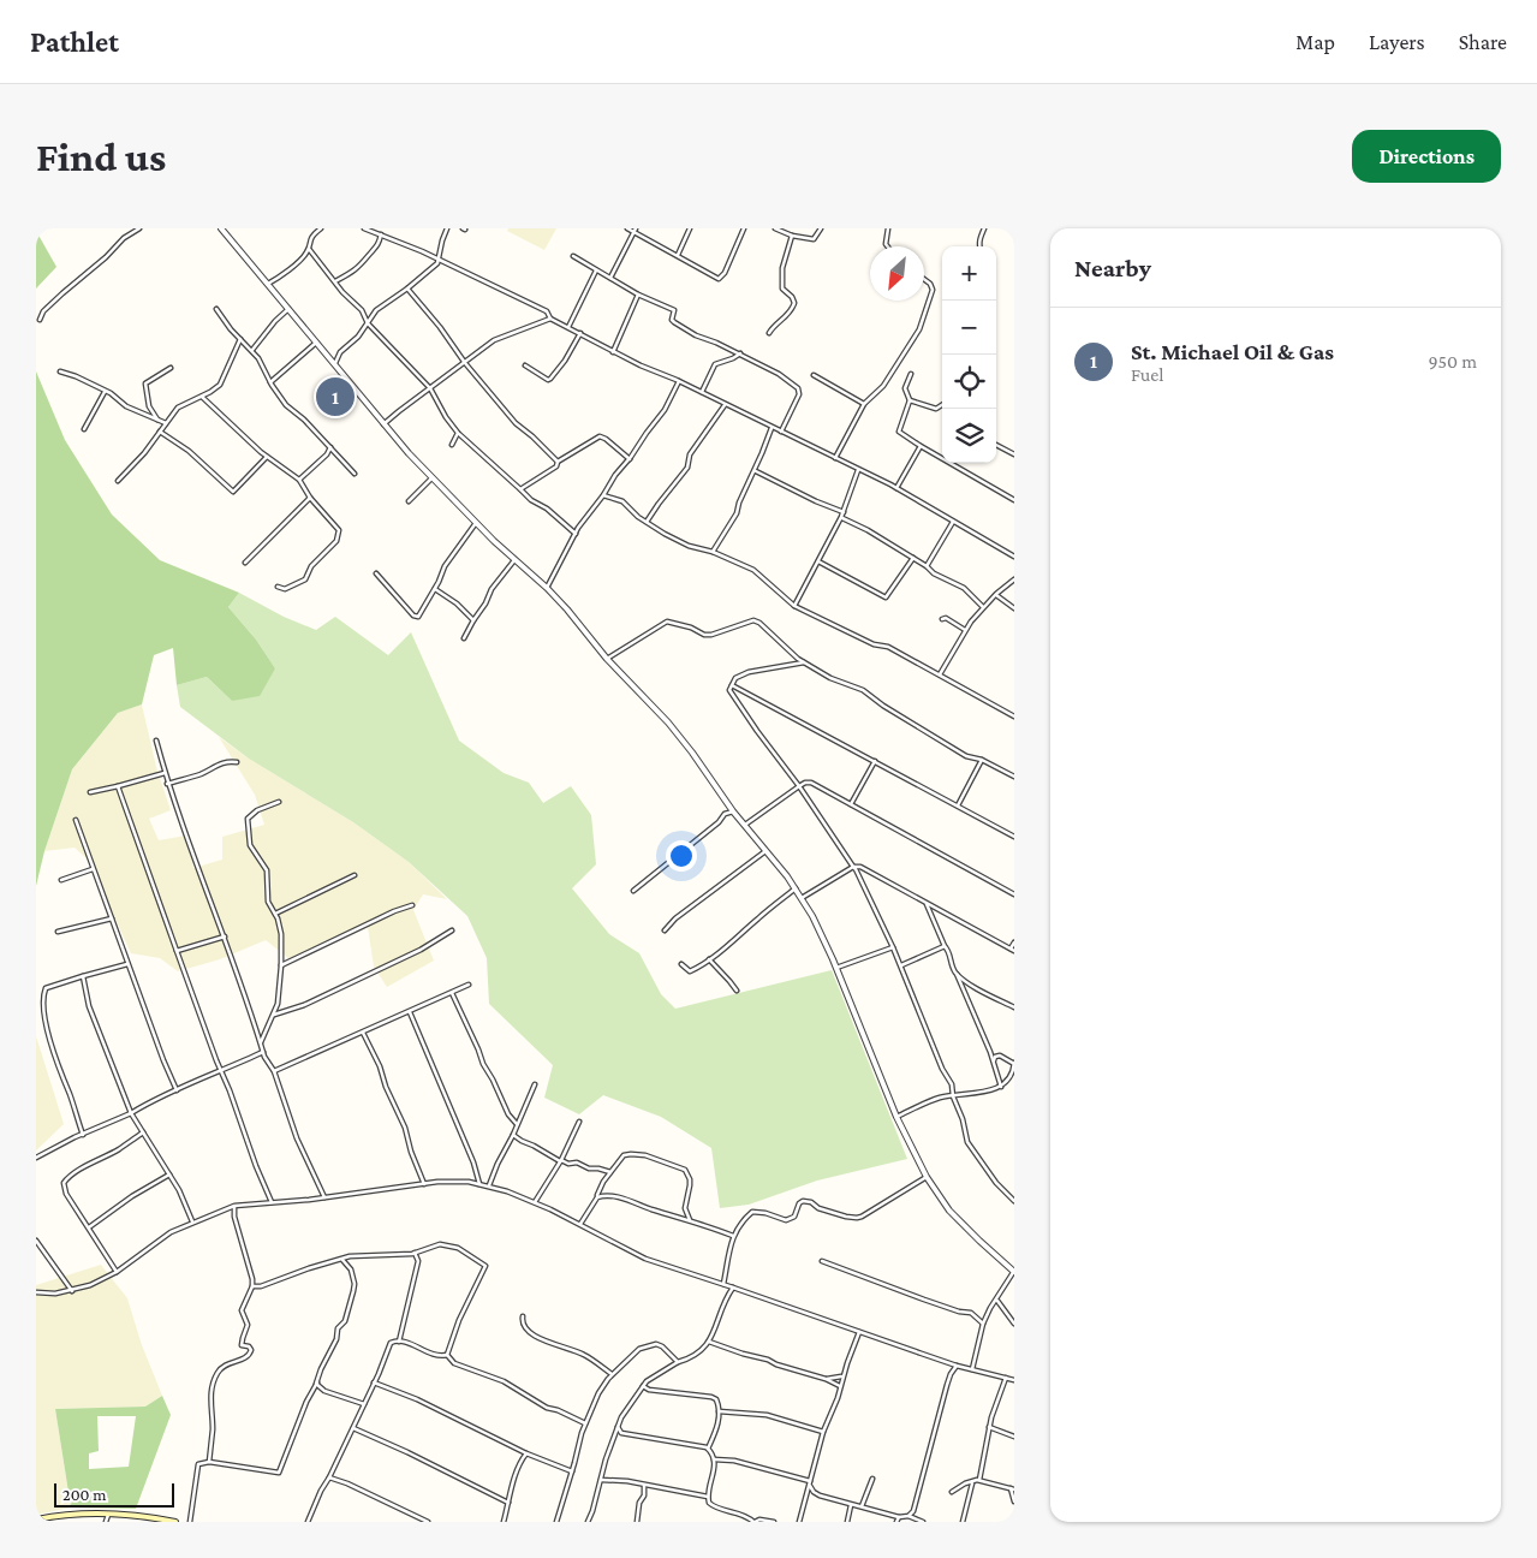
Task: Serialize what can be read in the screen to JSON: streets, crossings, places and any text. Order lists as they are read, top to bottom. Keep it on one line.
{"scale_bar":"200 m","north":"bottom left","page":{"header":"Pathlet","nav":["Map","Layers","Share"],"buttons":"Directions","title":"Find us","heading":"Nearby","map_buttons":["+","−"],"list":[{"mark":"1","name":"St. Michael Oil & Gas","note":"Fuel","value":"950 m"}],"pins":"1","scale":"200 m"}}
